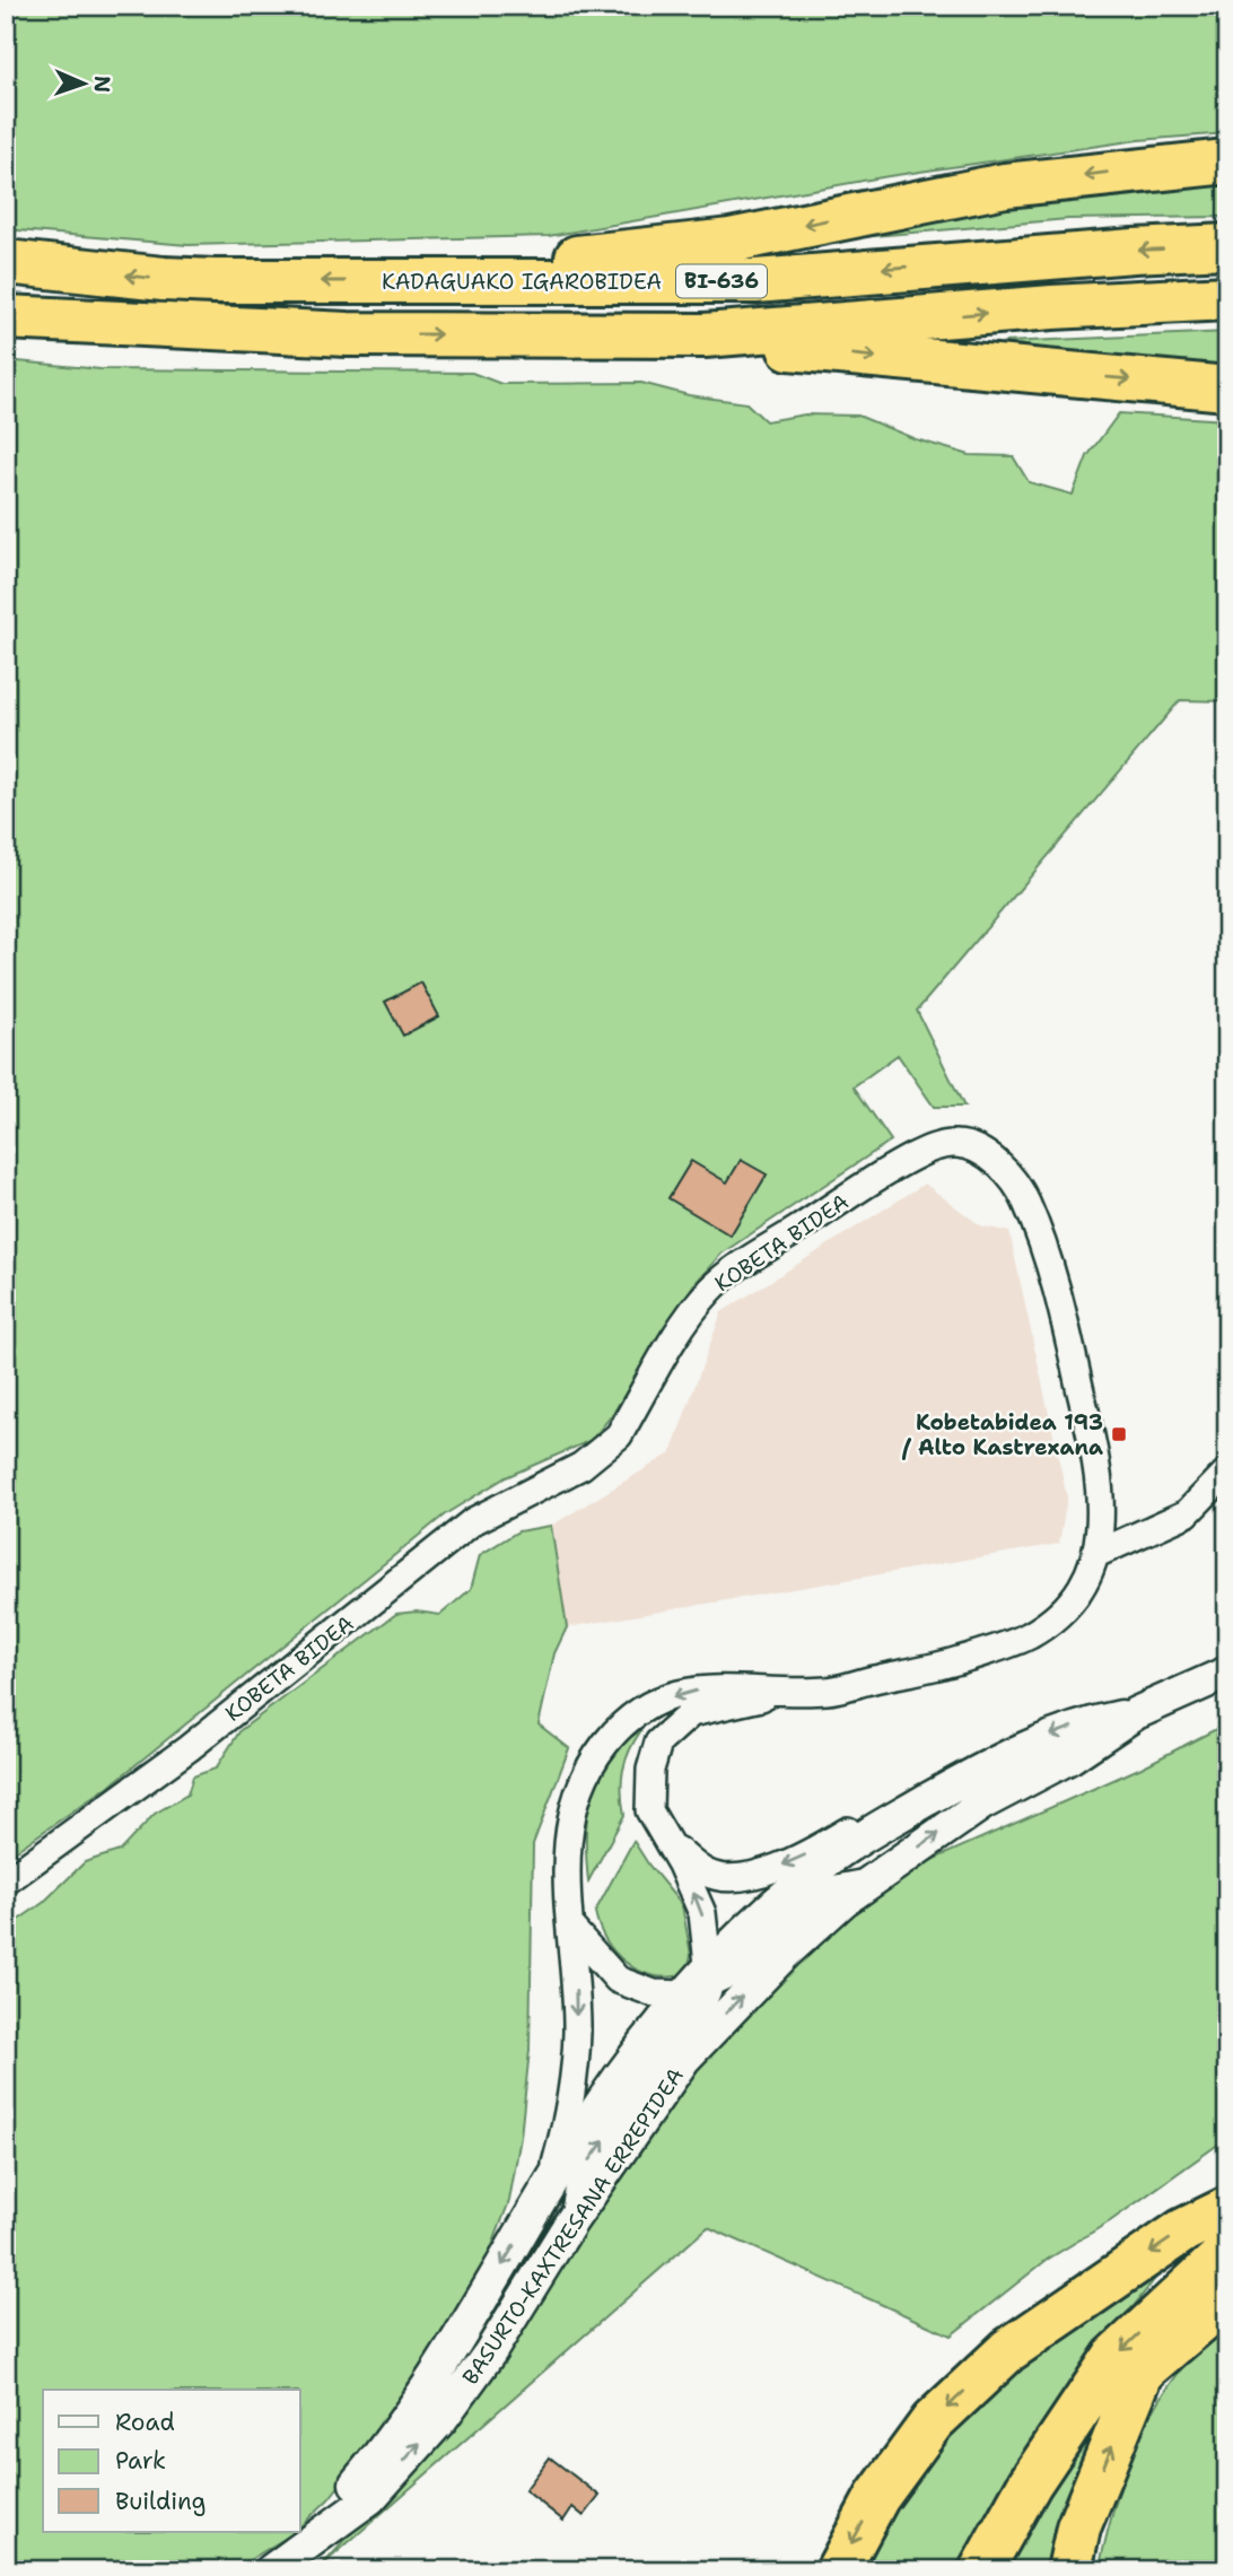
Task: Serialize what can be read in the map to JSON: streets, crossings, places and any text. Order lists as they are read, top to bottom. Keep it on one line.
{"streets":{"highway":["KADAGUAKO IGAROBIDEA","BI-636"],"street":["KOBETA BIDEA","BASURTO-KAXTRESANA ERREPIDEA"]},"places":{"transit":["Kobetabidea 193 / Alto Kastrexana"]},"legend":["Road","Park","Building"],"north":"right"}
